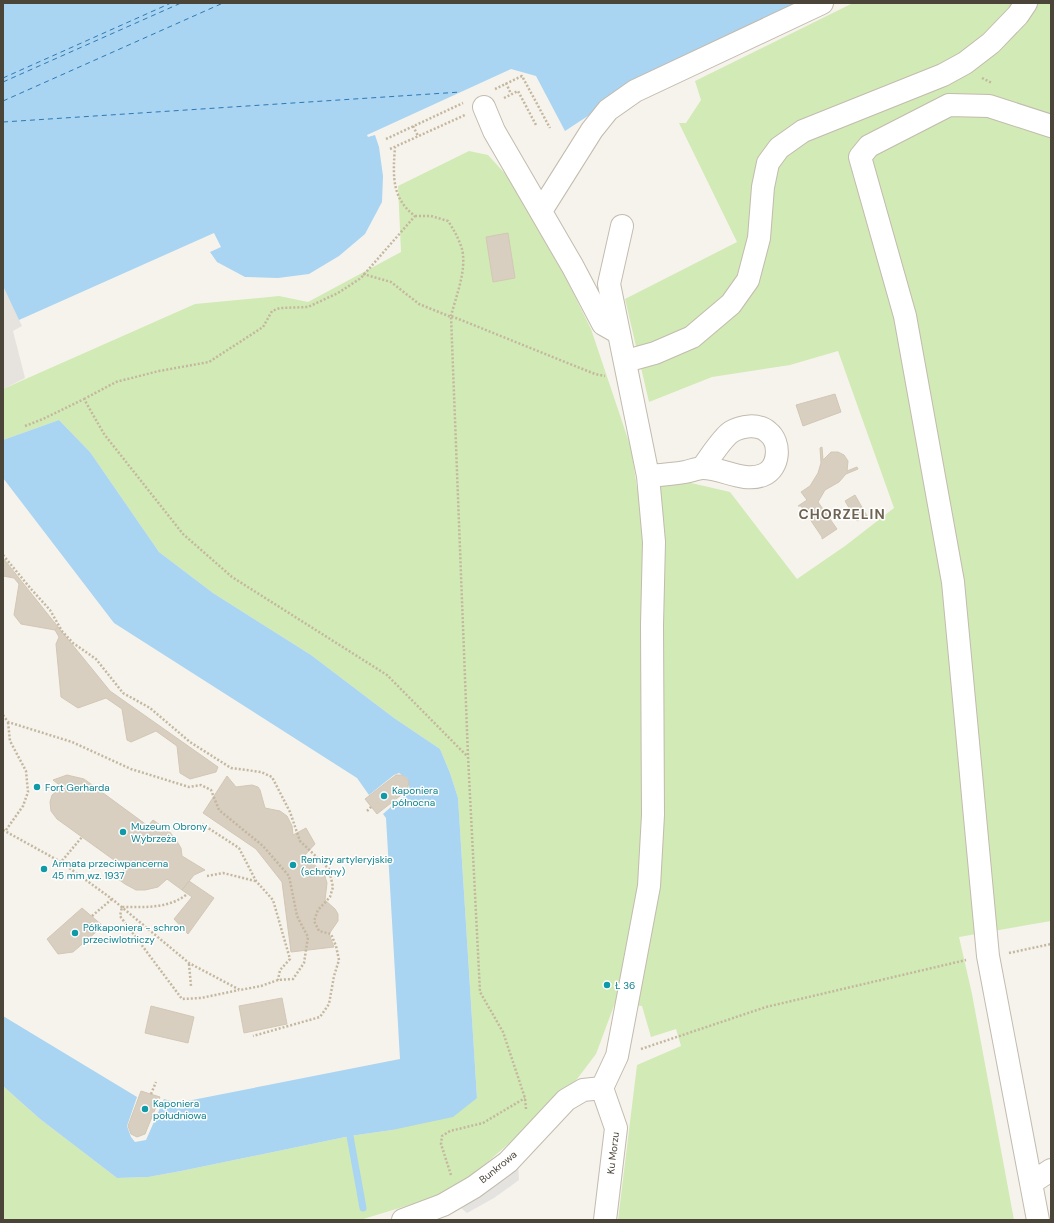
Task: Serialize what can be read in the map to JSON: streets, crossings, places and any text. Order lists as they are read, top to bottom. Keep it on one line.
{"streets":{"street":["Ku Morzu","Bunkrowa"]},"crossings":[["Ku Morzu","Bunkrowa"]],"districts":["CHORZELIN"],"places":["Fort Gerharda","Kaponiera północna","Muzeum Obrony Wybrzeża","Remizy artyleryjskie (schrony)","Armata przeciwpancerna 45 mm wz. 1937","Półkaponiera - schron przeciwlotniczy","Ł 36","Kaponiera południowa"]}
